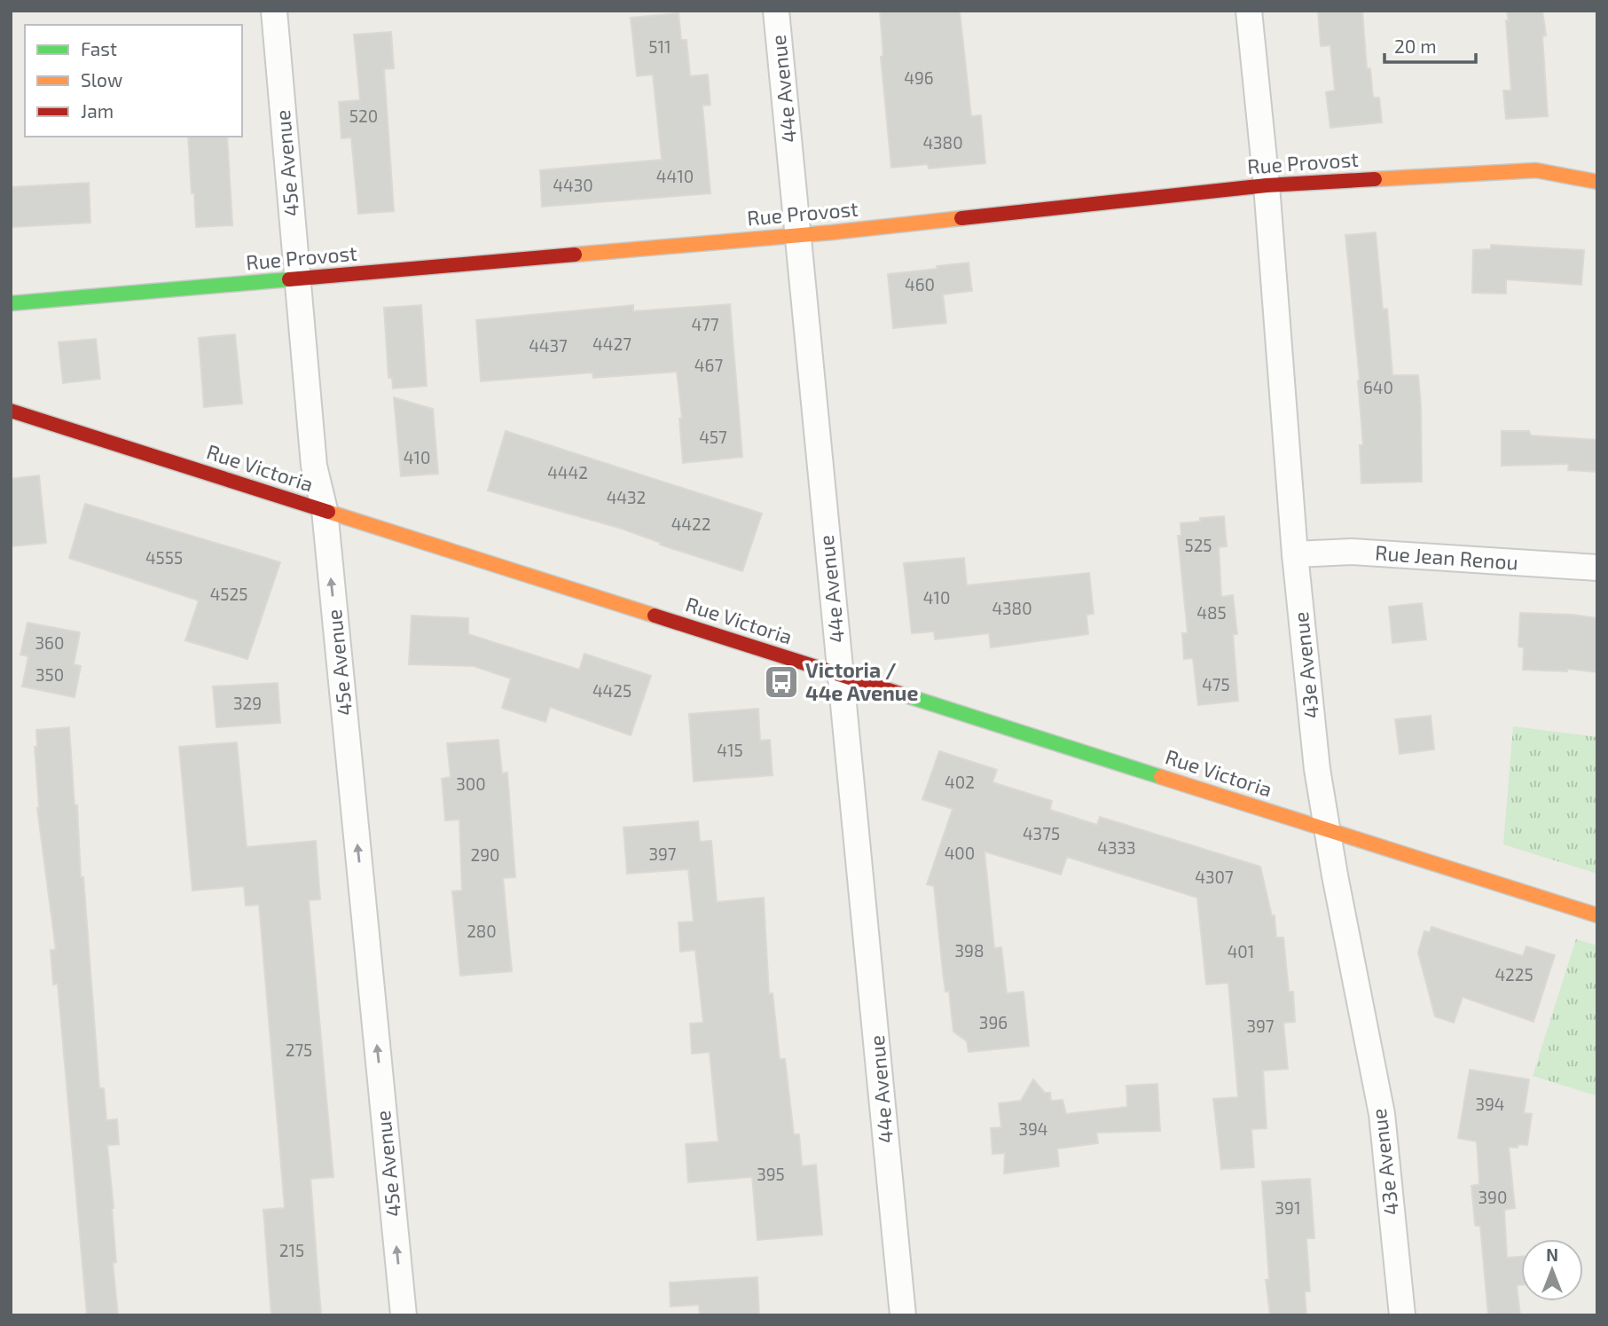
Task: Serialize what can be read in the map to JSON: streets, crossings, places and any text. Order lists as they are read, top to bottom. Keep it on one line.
{"streets":{"main road":["Rue Provost","Rue Victoria"],"street":["44e Avenue","45e Avenue","Rue Jean Renou","43e Avenue"]},"crossings":[["44e Avenue","Rue Provost"],["44e Avenue","Rue Victoria"],["45e Avenue","Rue Provost"],["45e Avenue","Rue Victoria"],["Rue Provost","43e Avenue"],["Rue Victoria","43e Avenue"],["Rue Jean Renou","43e Avenue"]],"one_way":["45e Avenue"],"places":{"bus stop":["Victoria / 44e Avenue"]},"house_numbers":["511","496","520","4380","4410","4430","460","477","4427","4437","467","640","457","410","4442","4432","4422","525","4555","4525","410","4380","485","360","350","475","4425","329","415","402","300","4375","4333","400","397","290","4307","280","398","401","4225","396","397","275","394","394","395","390","391","215"],"legend":["Fast","Slow","Jam"],"scale_bar":"20 m","north":"top"}
